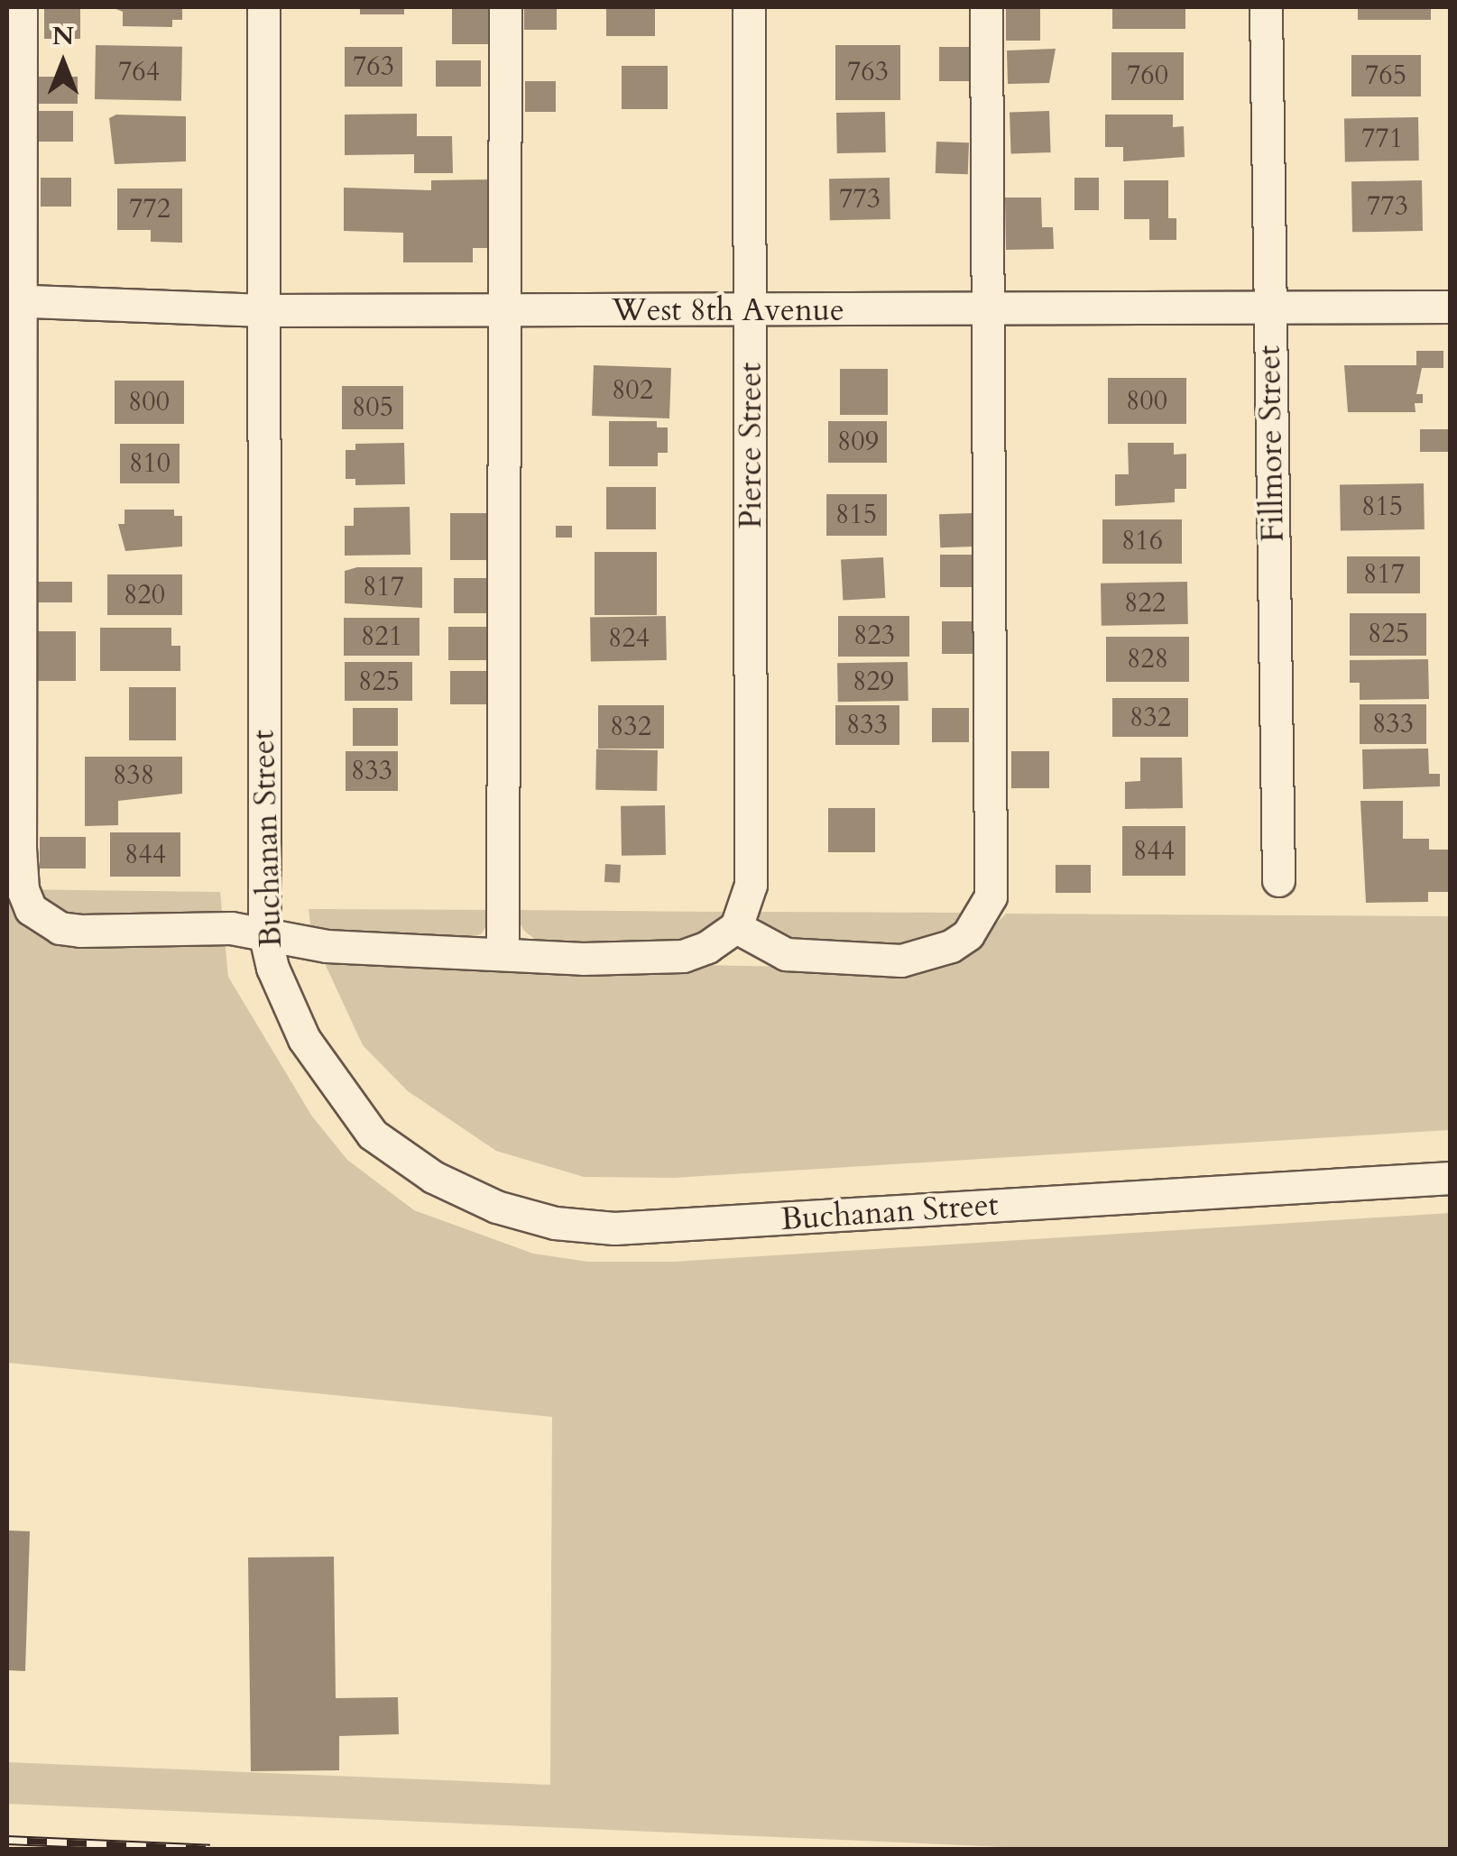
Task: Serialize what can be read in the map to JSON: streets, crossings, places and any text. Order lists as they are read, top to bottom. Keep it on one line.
{"streets":{"street":["West 8th Avenue","Fillmore Street","Pierce Street","Buchanan Street"]},"crossings":[["West 8th Avenue","Fillmore Street"],["West 8th Avenue","Pierce Street"],["West 8th Avenue","Buchanan Street"]],"house_numbers":["763","764","763","760","765","771","773","773","772","802","800","800","805","809","810","815","815","816","817","817","820","822","825","823","821","824","828","825","829","832","833","833","832","833","838","844","844"],"north":"top"}
